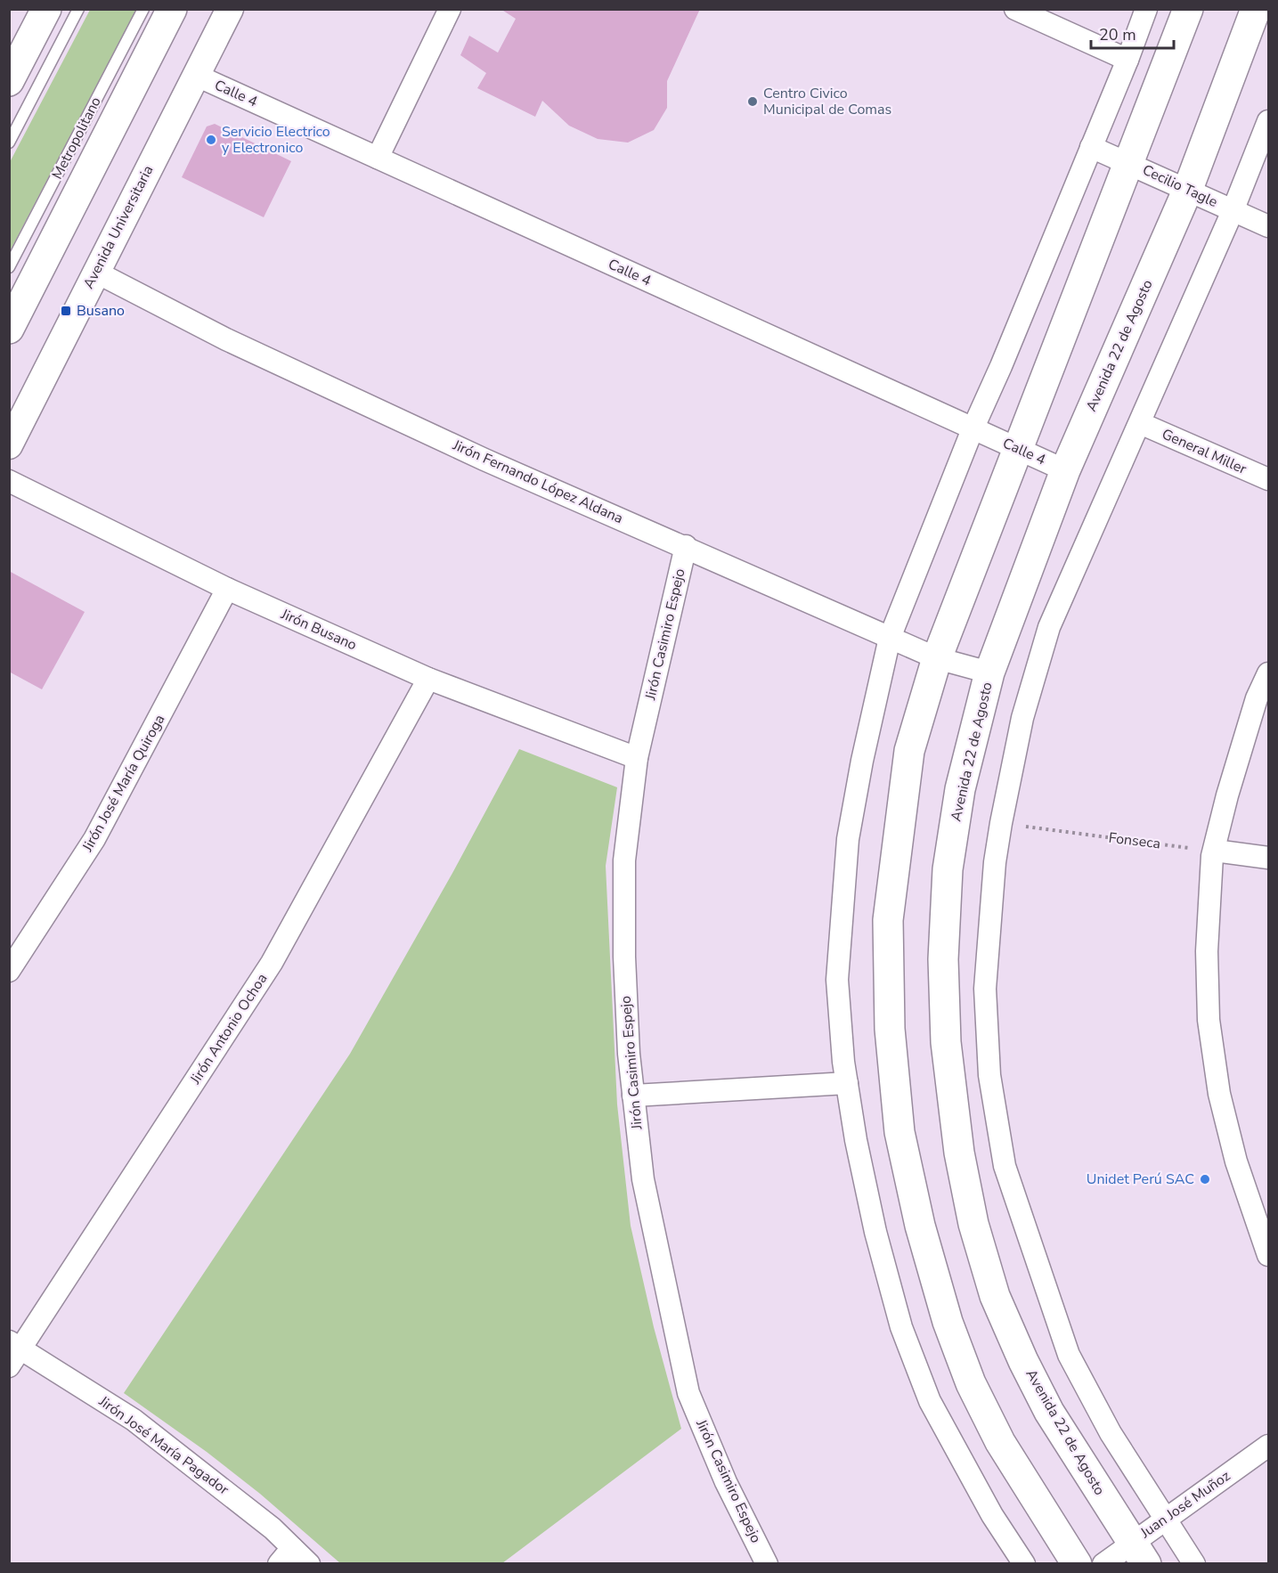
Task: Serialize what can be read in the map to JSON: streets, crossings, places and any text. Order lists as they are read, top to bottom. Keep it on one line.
{"streets":{"main road":["Avenida 22 de Agosto"],"street":["Calle 4","Cecilio Tagle","Avenida Universitaria","General Miller","Jirón Fernando López Aldana","Jirón Busano","Jirón Casimiro Espejo","Jirón José María Quiroga","Jirón Antonio Ochoa","Jirón José María Pagador","Juan José Muñoz"],"lane":["Metropolitano"],"path":["Fonseca"]},"crossings":[["Calle 4","Avenida Universitaria"],["Calle 4","Avenida 22 de Agosto"],["Cecilio Tagle","Avenida 22 de Agosto"],["Avenida Universitaria","Jirón Fernando López Aldana"],["Avenida 22 de Agosto","Jirón Fernando López Aldana"],["Avenida 22 de Agosto","Juan José Muñoz"],["Jirón Fernando López Aldana","Jirón Casimiro Espejo"],["Jirón Busano","Jirón Casimiro Espejo"],["Jirón Busano","Jirón José María Quiroga"],["Jirón Busano","Jirón Antonio Ochoa"],["Jirón Antonio Ochoa","Jirón José María Pagador"]],"places":{"other":["Centro Civico Municipal de Comas","Servicio Electrico y Electronico","Unidet Perú SAC"],"transit":["Busano"]},"scale_bar":"20 m"}
